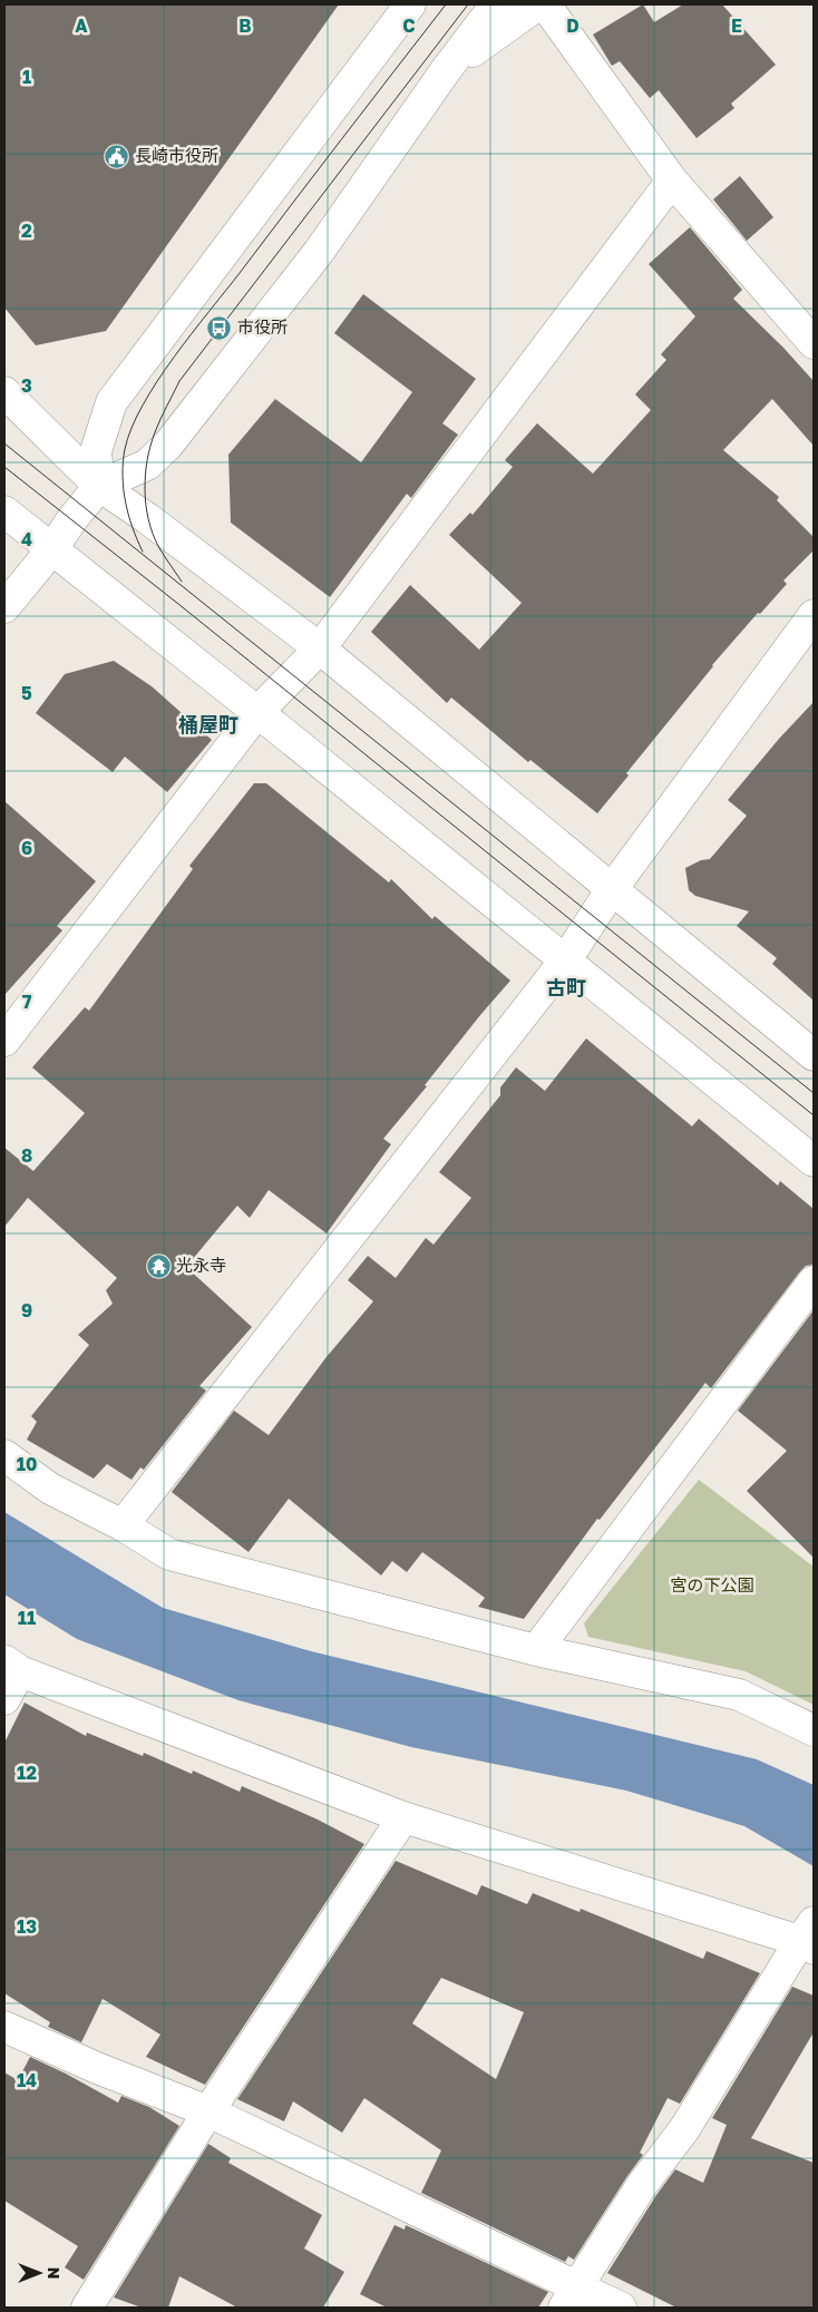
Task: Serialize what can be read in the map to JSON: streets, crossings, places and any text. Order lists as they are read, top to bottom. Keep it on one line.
{"districts":["桶屋町","古町"],"parks":["宮の下公園"],"places":{"public building":["長崎市役所"],"bus stop":["市役所"],"temple":["光永寺"]},"north":"right","grid":{"columns":["A","B","C","D","E"],"rows":["1","2","3","4","5","6","7","8","9","10","11","12","13","14"]}}
